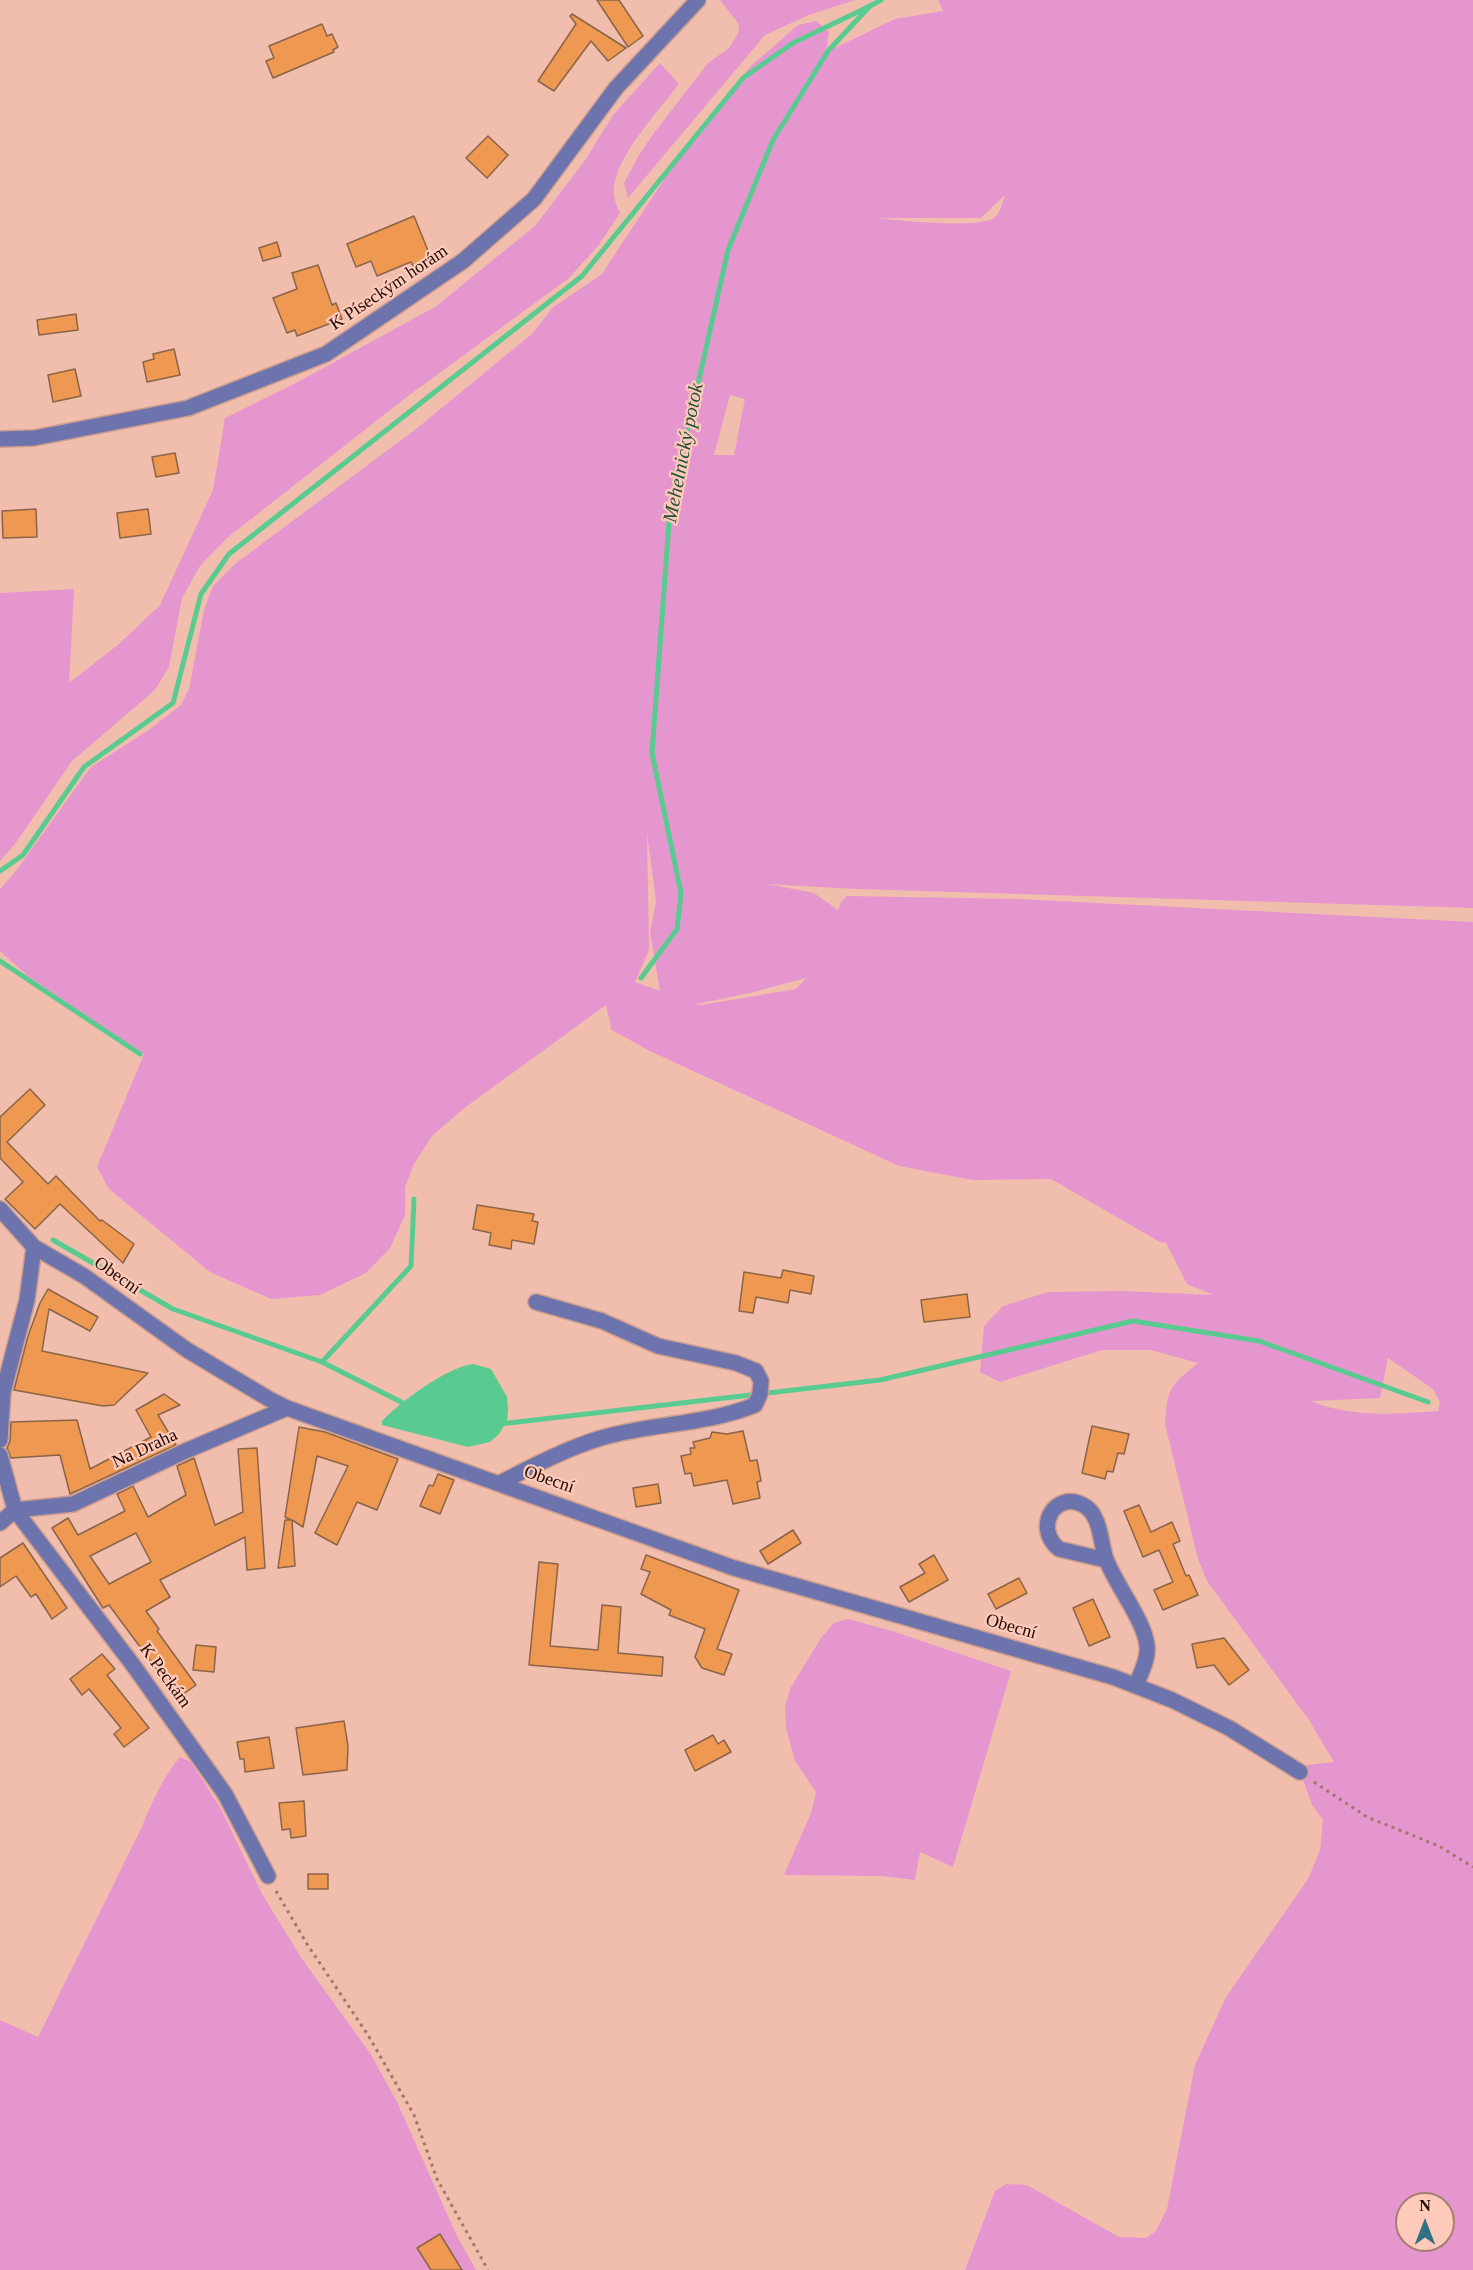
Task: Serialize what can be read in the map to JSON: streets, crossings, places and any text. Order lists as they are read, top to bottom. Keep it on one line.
{"streets":{"street":["K Píseckým horám","Obecní","Na Draha","K Peckám"]},"crossings":[["Obecní","Na Draha"],["Na Draha","K Peckám"]],"water":["Mehelnický potok"],"north":"top"}
